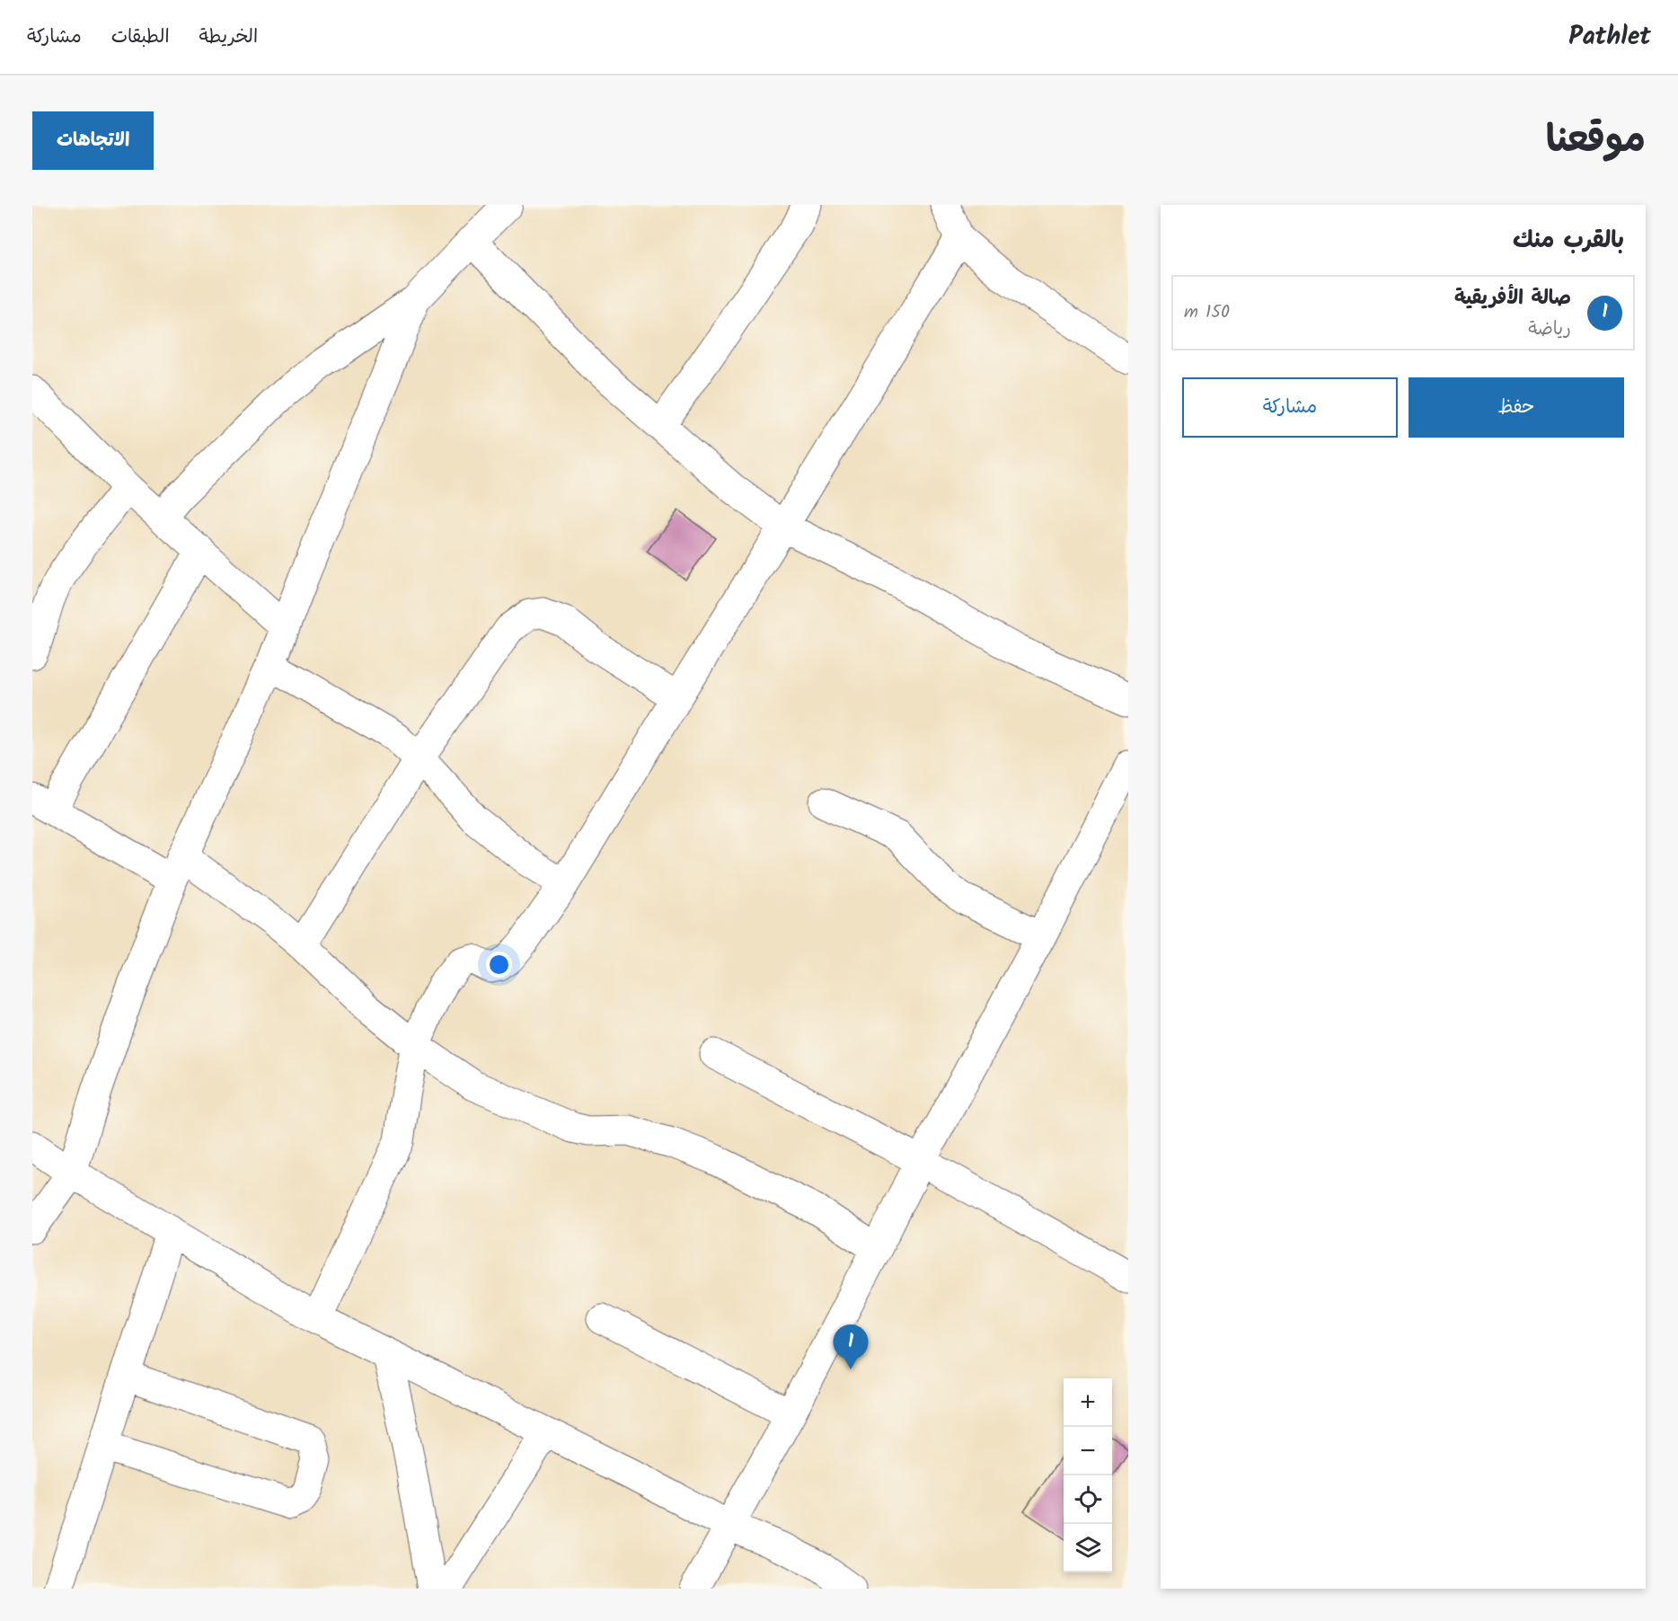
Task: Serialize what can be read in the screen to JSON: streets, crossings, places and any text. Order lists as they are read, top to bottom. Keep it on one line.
{"page":{"header":"Pathlet","nav":["الخريطة","الطبقات","مشاركة"],"title":"موقعنا","buttons":["الاتجاهات",["حفظ","مشاركة"]],"heading":"بالقرب منك","list":[{"mark":"1","name":"صالة الأفريقية","note":"رياضة","value":"150 m"}],"pins":"1","map_buttons":["+","−"]}}
